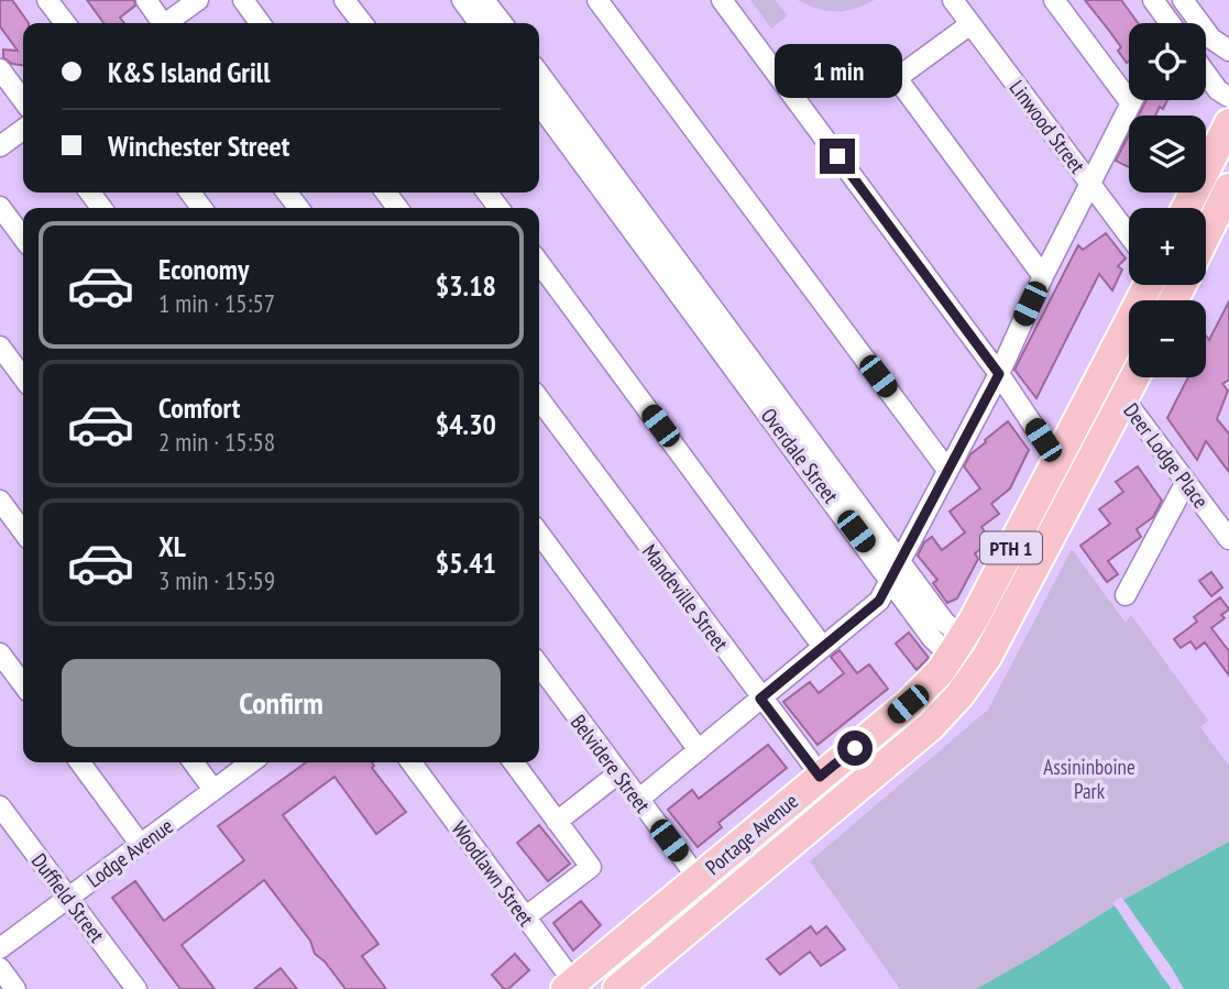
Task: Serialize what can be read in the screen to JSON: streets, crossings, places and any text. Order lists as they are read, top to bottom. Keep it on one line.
{"streets":{"highway":["PTH 1","Portage Avenue"],"street":["Linwood Street","Overdale Street","Deer Lodge Place","Mandeville Street","Belvidere Street","Lodge Avenue","Woodlawn Street","Duffield Street"]},"crossings":[["Overdale Street","Portage Avenue"],["Deer Lodge Place","Portage Avenue"],["Mandeville Street","Portage Avenue"],["Belvidere Street","Portage Avenue"],["Portage Avenue","Woodlawn Street"],["Lodge Avenue","Duffield Street"]],"parks":["Assininboine Park"],"page":{"map_buttons":["+","−"],"banner":["K&S Island Grill","Winchester Street"],"bubble":"1 min","list":[{"name":"Economy","note":"1 min · 15:57","value":"$3.18"},{"name":"Comfort","note":"2 min · 15:58","value":"$4.30"},{"name":"XL","note":"3 min · 15:59","value":"$5.41"}],"buttons":"Confirm"}}
